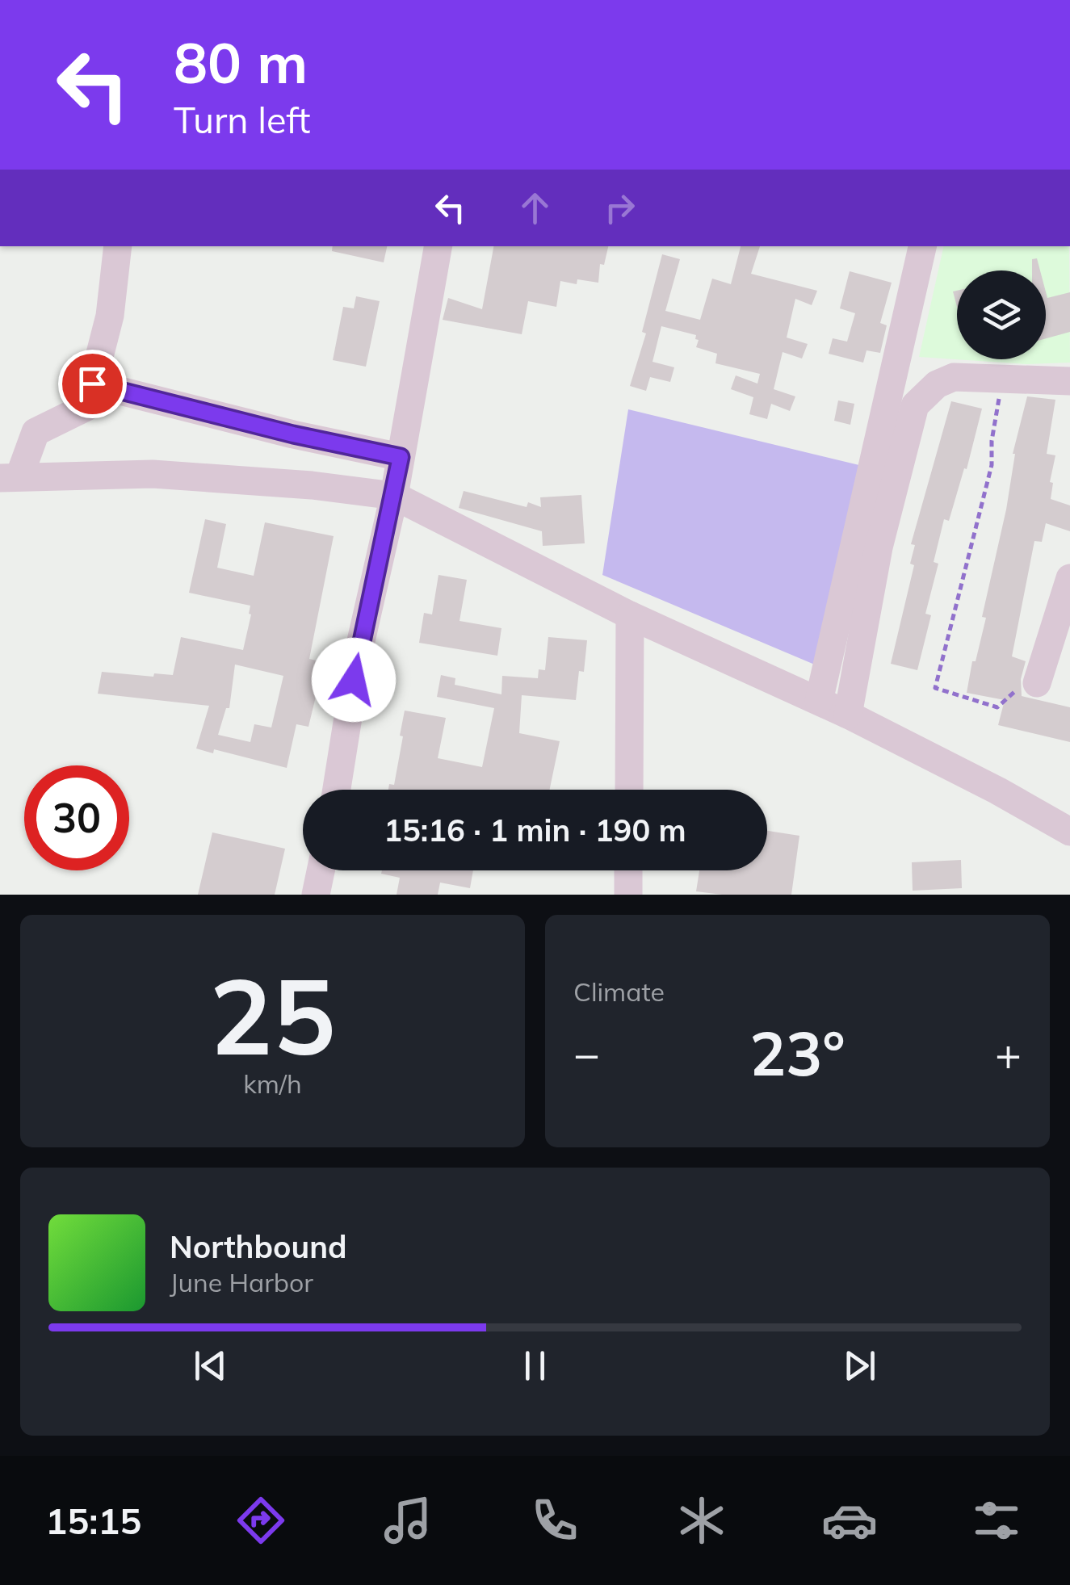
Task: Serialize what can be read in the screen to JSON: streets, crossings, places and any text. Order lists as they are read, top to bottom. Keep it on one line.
{"page":{"turn":["80 m","Turn left"],"limit":"30","trip":"15:16 · 1 min · 190 m","tile":[["25","km/h"],"Climate"],"heat":["−","23°","+"],"song":["Northbound","June Harbor"],"tabs":"15:15"}}
